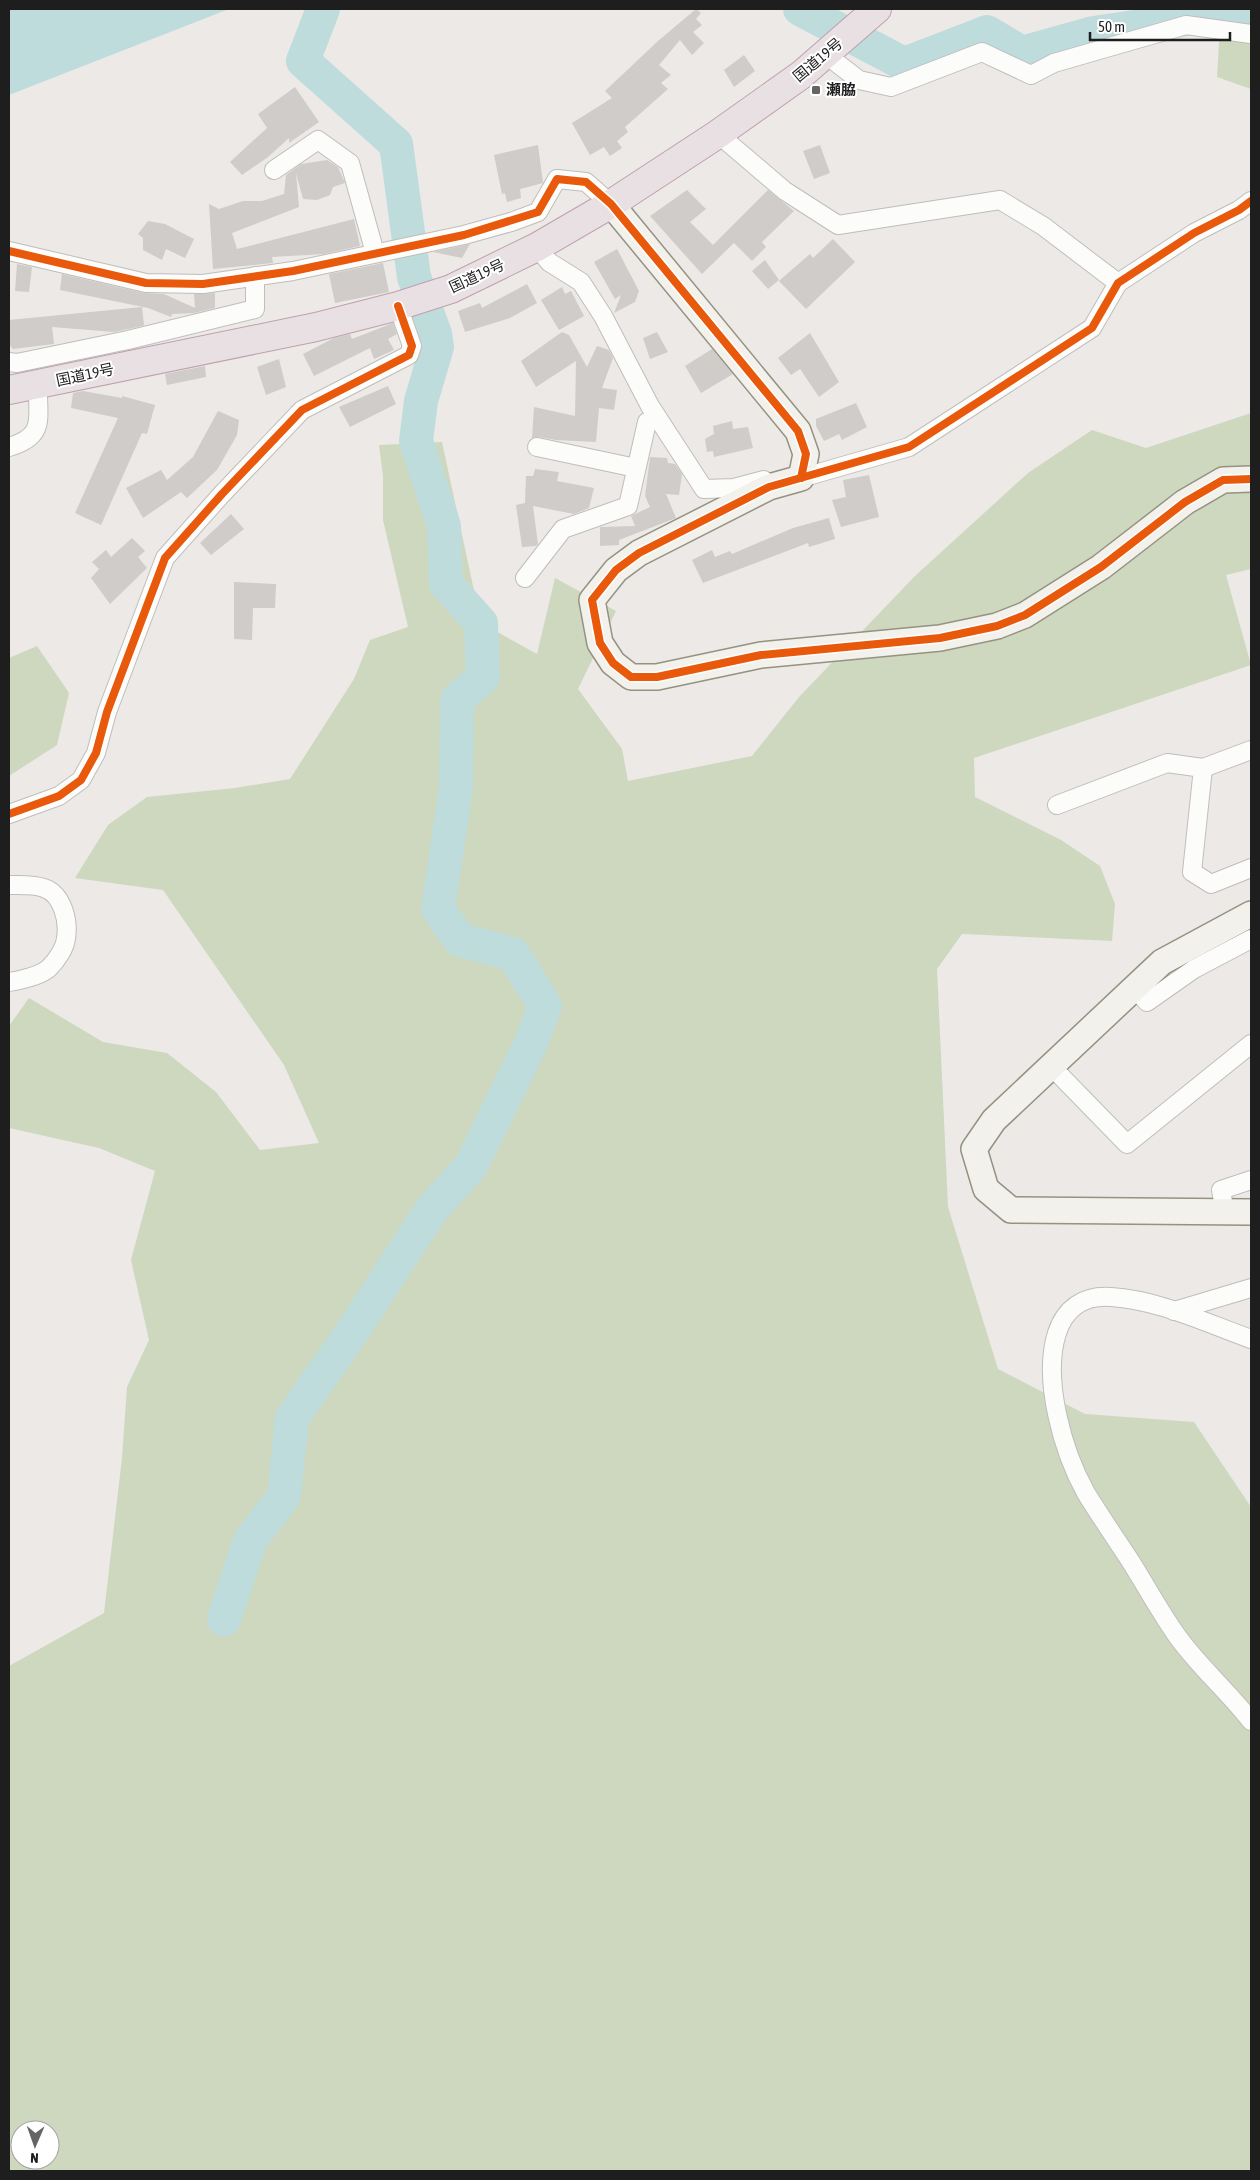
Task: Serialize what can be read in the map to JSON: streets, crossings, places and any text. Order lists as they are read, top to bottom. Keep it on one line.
{"streets":{"highway":["国道19号"]},"places":{"transit":["瀬脇"]},"scale_bar":"50 m","north":"bottom"}
